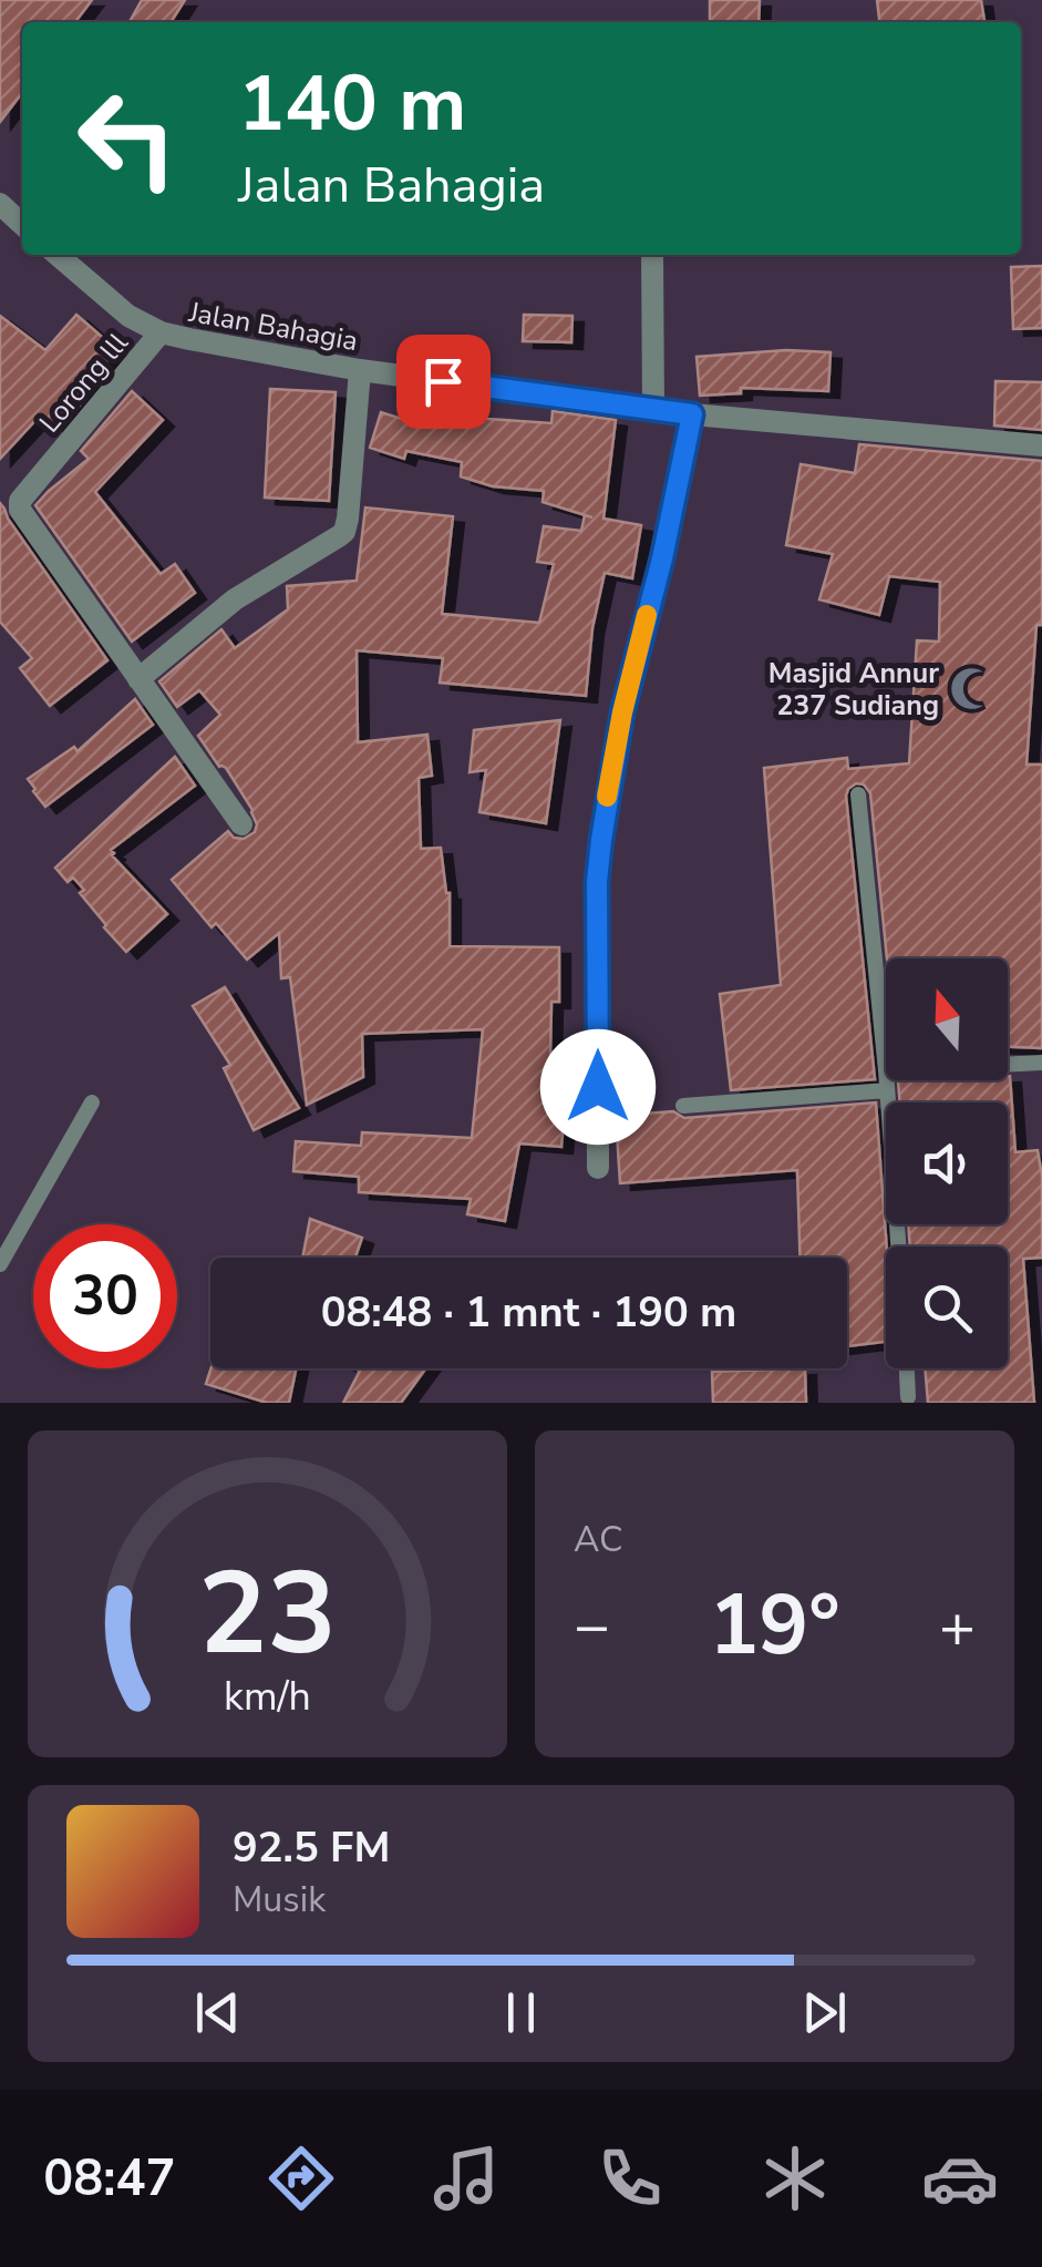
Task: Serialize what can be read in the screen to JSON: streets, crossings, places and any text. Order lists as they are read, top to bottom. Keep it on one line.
{"streets":{"street":["Jalan Bahagia","Lorong lll"]},"crossings":[["Jalan Bahagia","Lorong lll"]],"places":{"mosque":["Masjid Annur 237 Sudiang"]},"north":"top","page":{"turn":["140 m","Jalan Bahagia"],"limit":"30","trip":"08:48 · 1 mnt · 190 m","tile":"AC","heat":["−","19°","+"],"song":["92.5 FM","Musik"],"tabs":"08:47","gauge":["23","km/h"]}}
